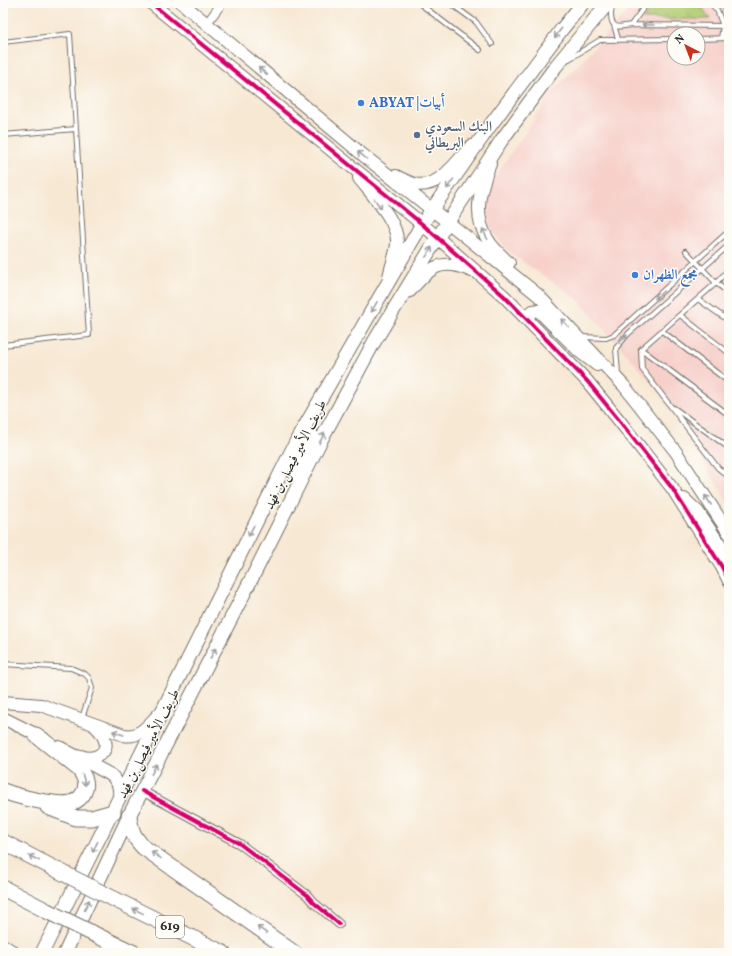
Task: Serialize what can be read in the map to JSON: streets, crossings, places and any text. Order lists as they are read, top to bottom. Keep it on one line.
{"streets":{"highway":["619"],"main road":["طريف الأمير فيصل بن فهد"]},"places":["ABYAT |أبيات","البنك السعودي البريطاني","مجمع الظهران"],"north":"top left"}
